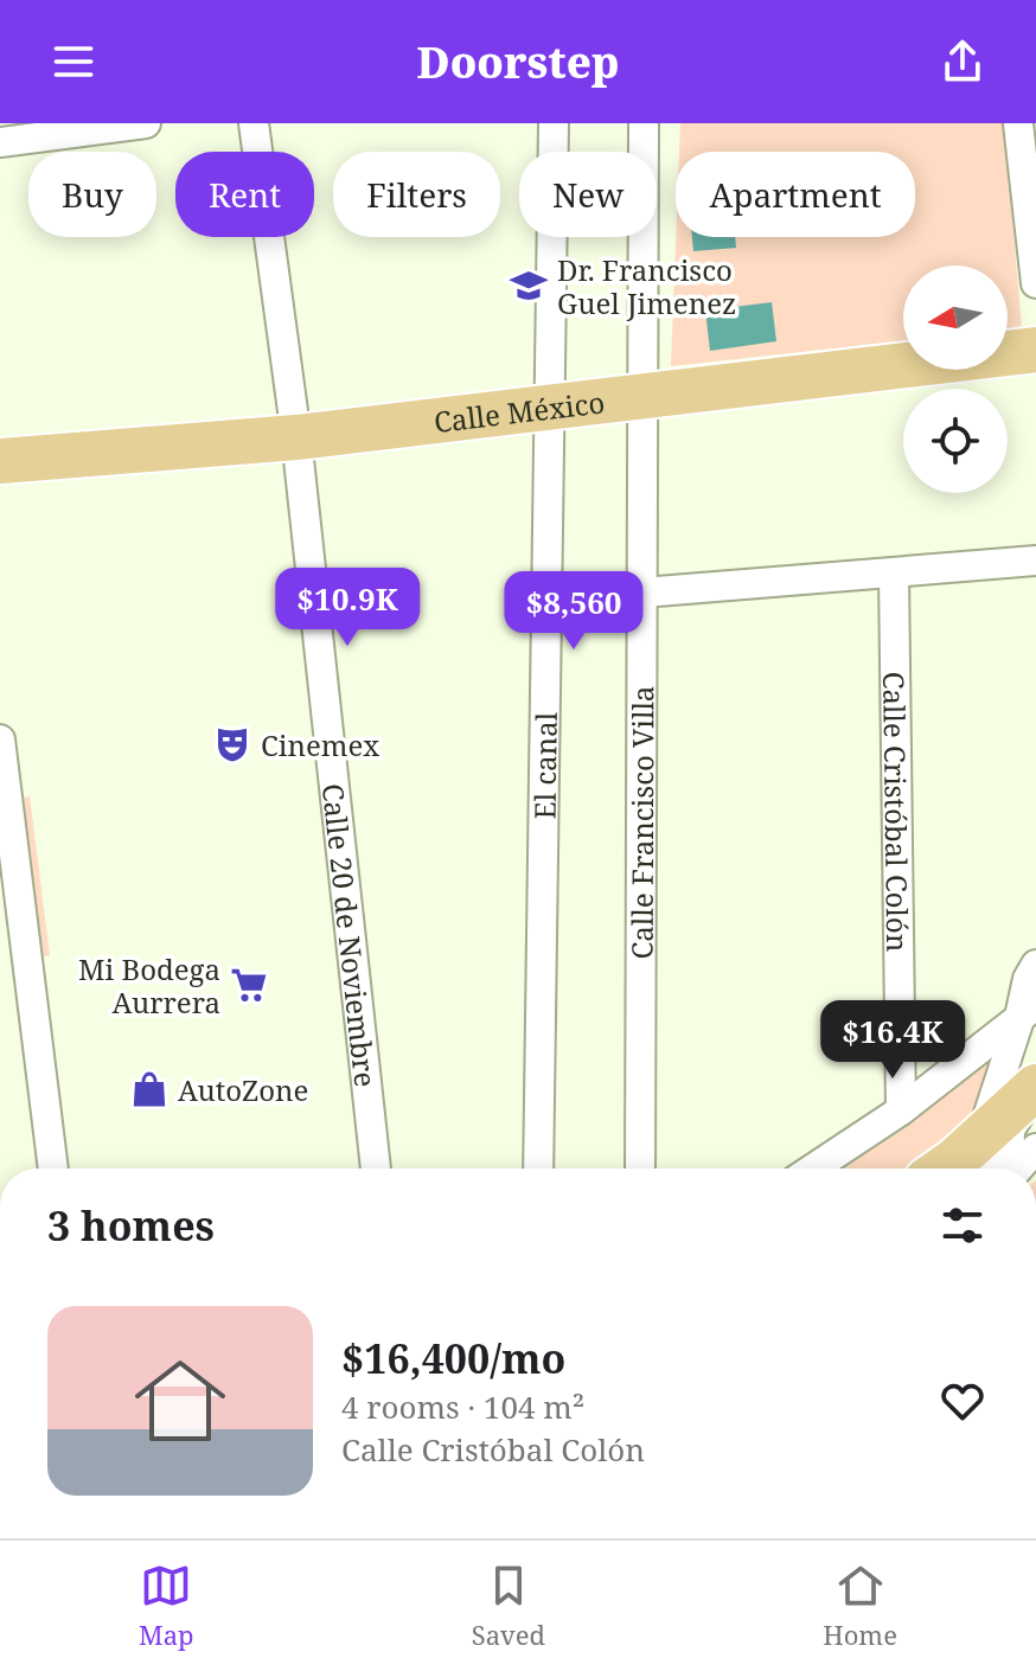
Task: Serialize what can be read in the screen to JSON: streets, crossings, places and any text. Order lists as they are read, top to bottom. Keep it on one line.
{"streets":{"main road":["Calle México"],"street":["El canal","Calle Cristóbal Colón","Calle Francisco Villa","Calle 20 de Noviembre"]},"crossings":[["Calle México","El canal"],["Calle México","Calle Francisco Villa"],["Calle México","Calle 20 de Noviembre"]],"places":{"school or university":["Dr. Francisco Guel Jimenez"],"theatre":["Cinemex"],"supermarket":["Mi Bodega Aurrera"],"shop":["AutoZone"]},"north":"left","page":{"header":"Doorstep","chip":["Buy","Rent","Filters","New","Apartment"],"price":["$10.9K","$8,560","$16.4K"],"heading":"3 homes","list":[{"name":"$16,400/mo","note":"4 rooms · 104 m² · Calle Cristóbal Colón"}],"tabs":["Map","Saved","Home"]}}
